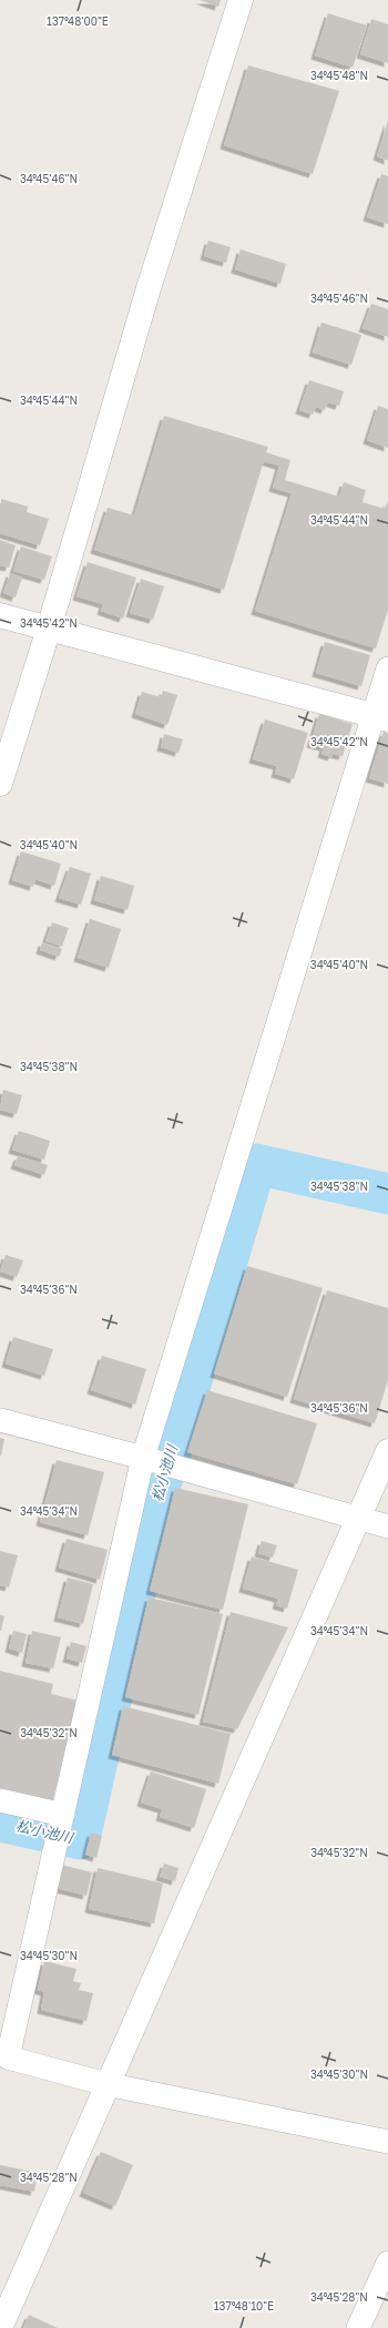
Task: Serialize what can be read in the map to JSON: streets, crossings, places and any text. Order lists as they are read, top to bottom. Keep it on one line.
{"water":["松小池川"],"coordinates":["137°48'00\"E","34°45'48\"N","34°45'46\"N","34°45'44\"N","34°45'42\"N","34°45'40\"N","34°45'38\"N","34°45'36\"N","34°45'34\"N","34°45'32\"N","34°45'30\"N","34°45'28\"N","137°48'10\"E"]}
